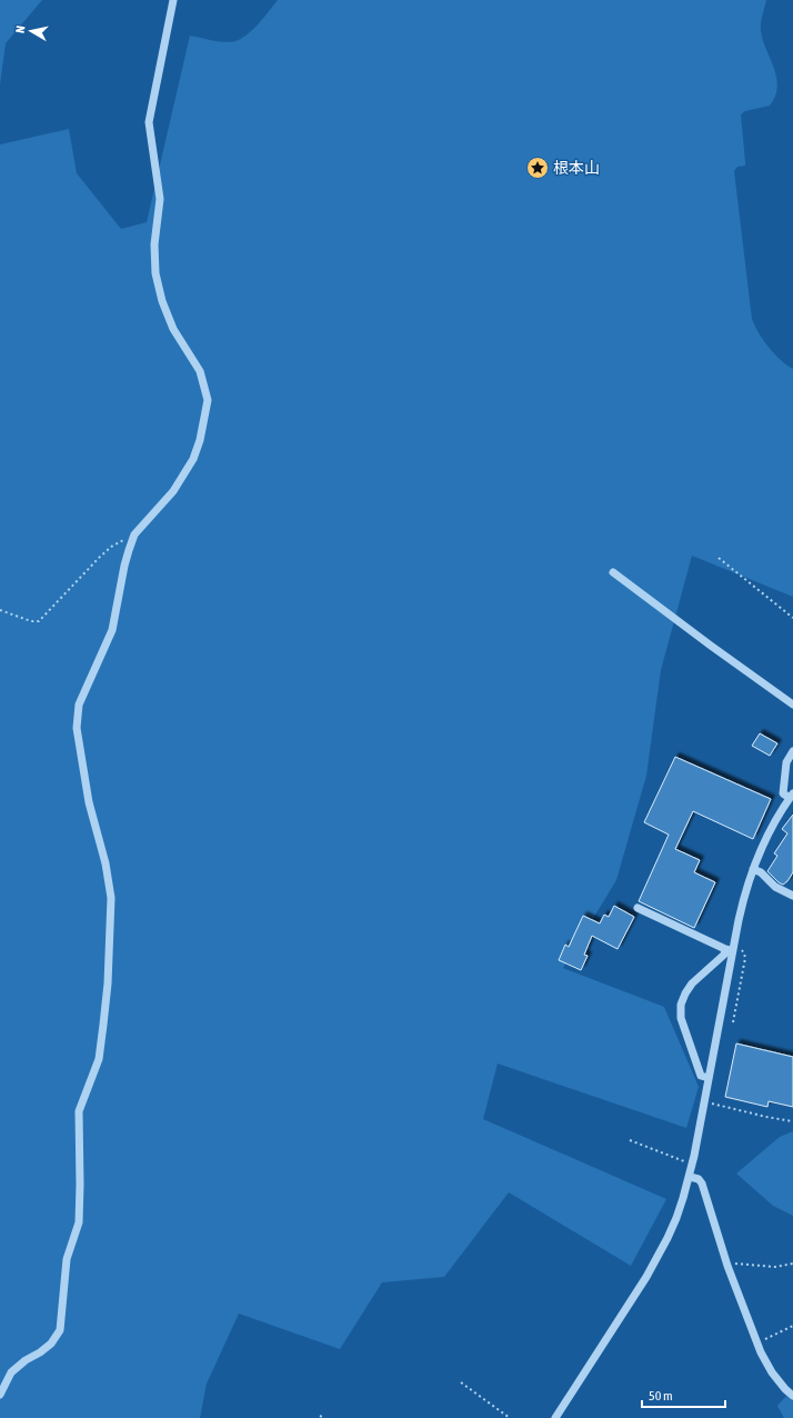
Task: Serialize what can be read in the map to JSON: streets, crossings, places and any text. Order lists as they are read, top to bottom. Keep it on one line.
{"places":{"place":["根本山"]},"scale_bar":"50 m","north":"left"}
